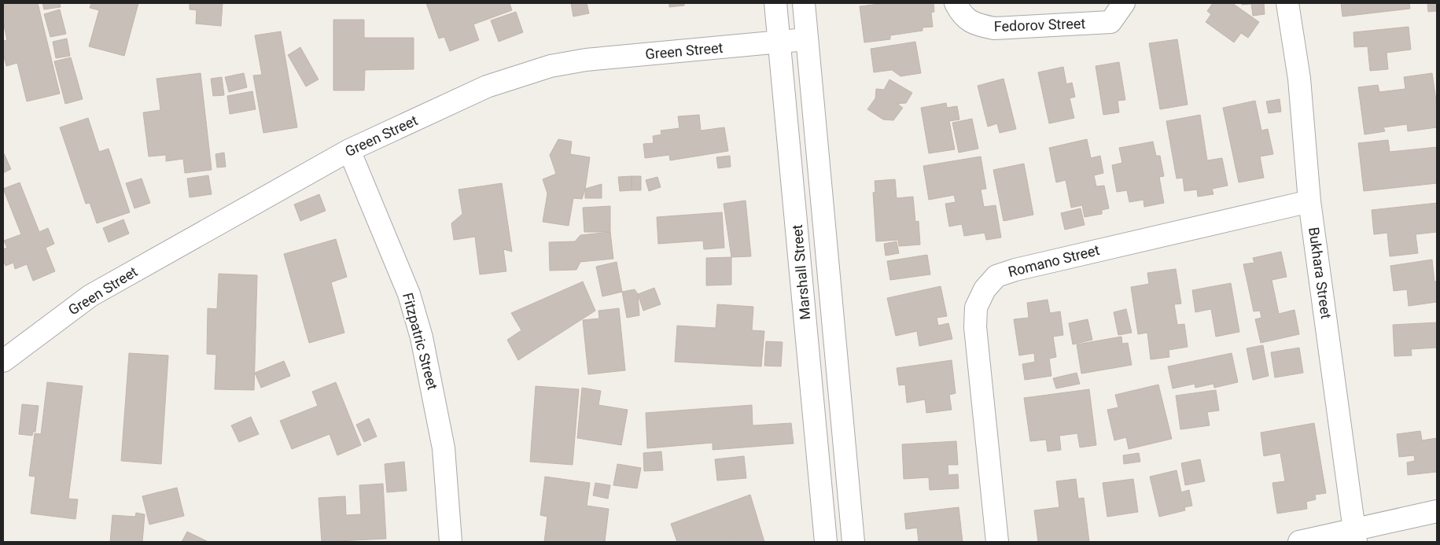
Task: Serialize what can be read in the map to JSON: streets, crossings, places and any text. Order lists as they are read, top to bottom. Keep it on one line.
{"streets":{"street":["Fedorov Street","Green Street","Romano Street","Marshall Street","Bukhara Street","Fitzpatric Street"]},"crossings":[["Green Street","Marshall Street"],["Green Street","Fitzpatric Street"],["Romano Street","Bukhara Street"]]}
